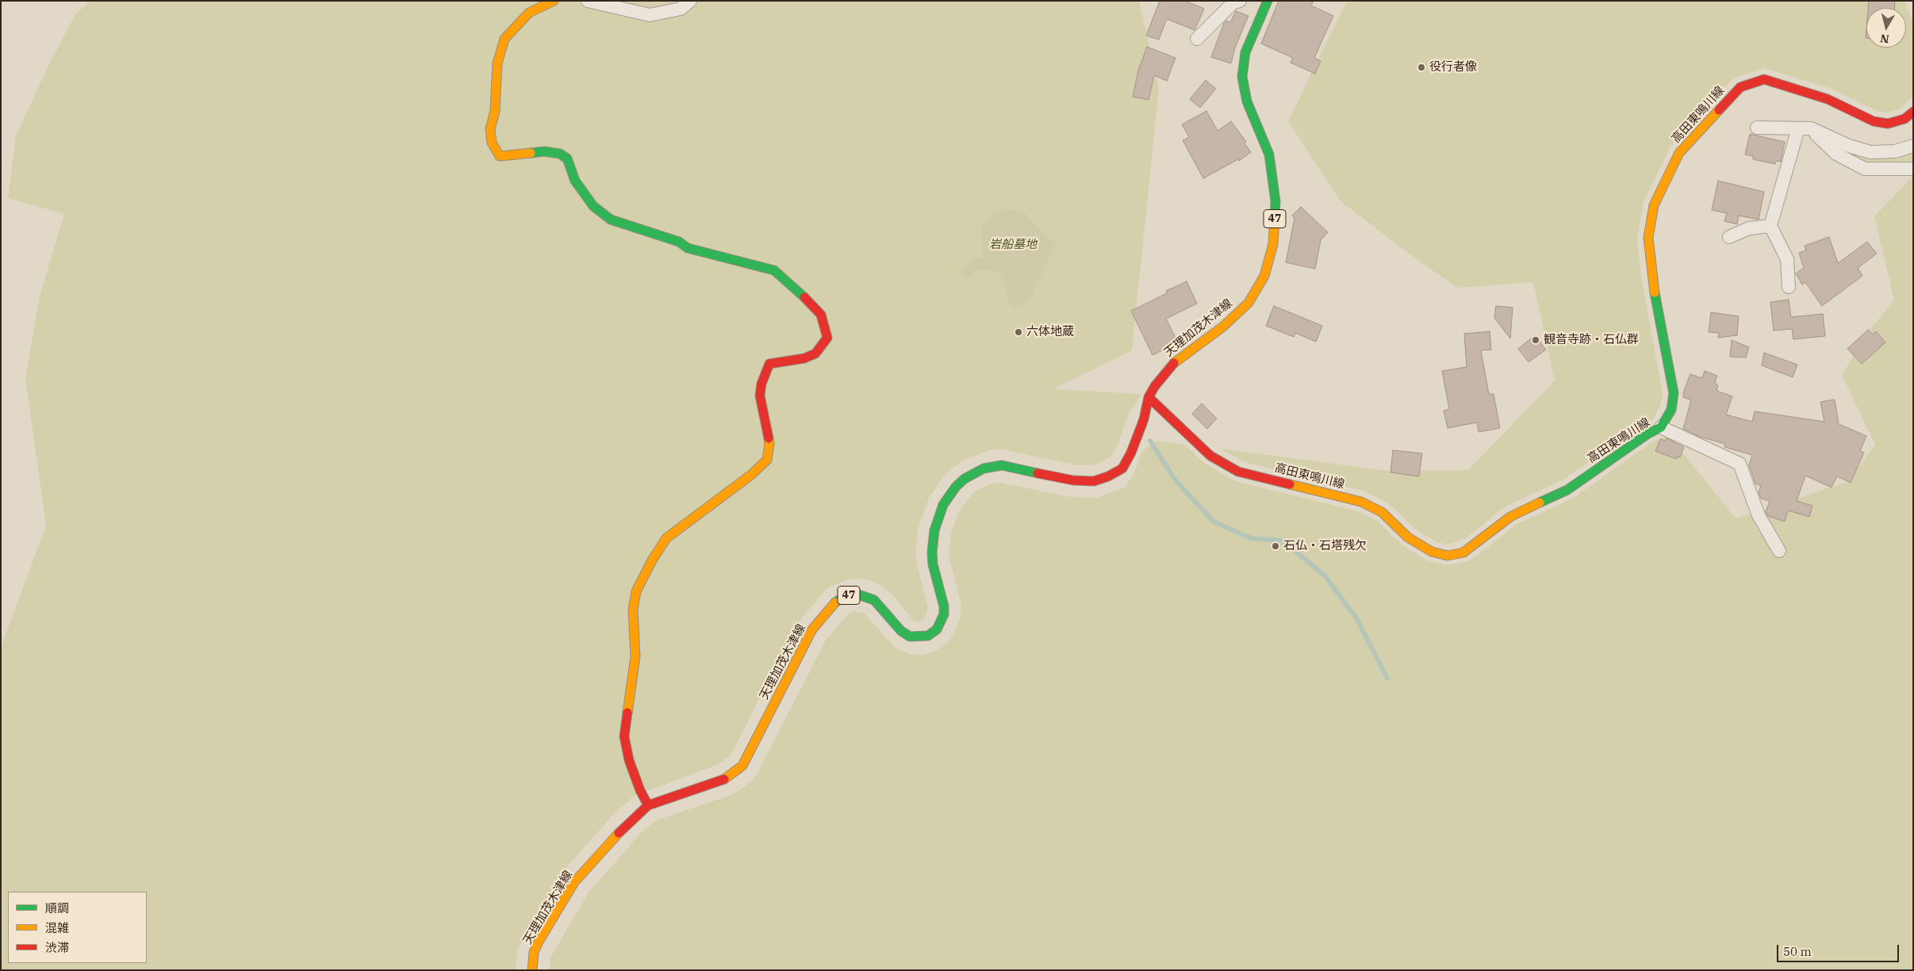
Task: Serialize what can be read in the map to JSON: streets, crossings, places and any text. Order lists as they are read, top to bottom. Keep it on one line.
{"streets":{"main road":["高田東鳴川線","47","天理加茂木津線"]},"crossings":[["高田東鳴川線","天理加茂木津線"]],"parks":["岩船墓地"],"places":["役行者像","六体地蔵","観音寺跡・石仏群","石仏・石塔残欠"],"legend":["順調","混雑","渋滞"],"scale_bar":"50 m","north":"bottom"}
